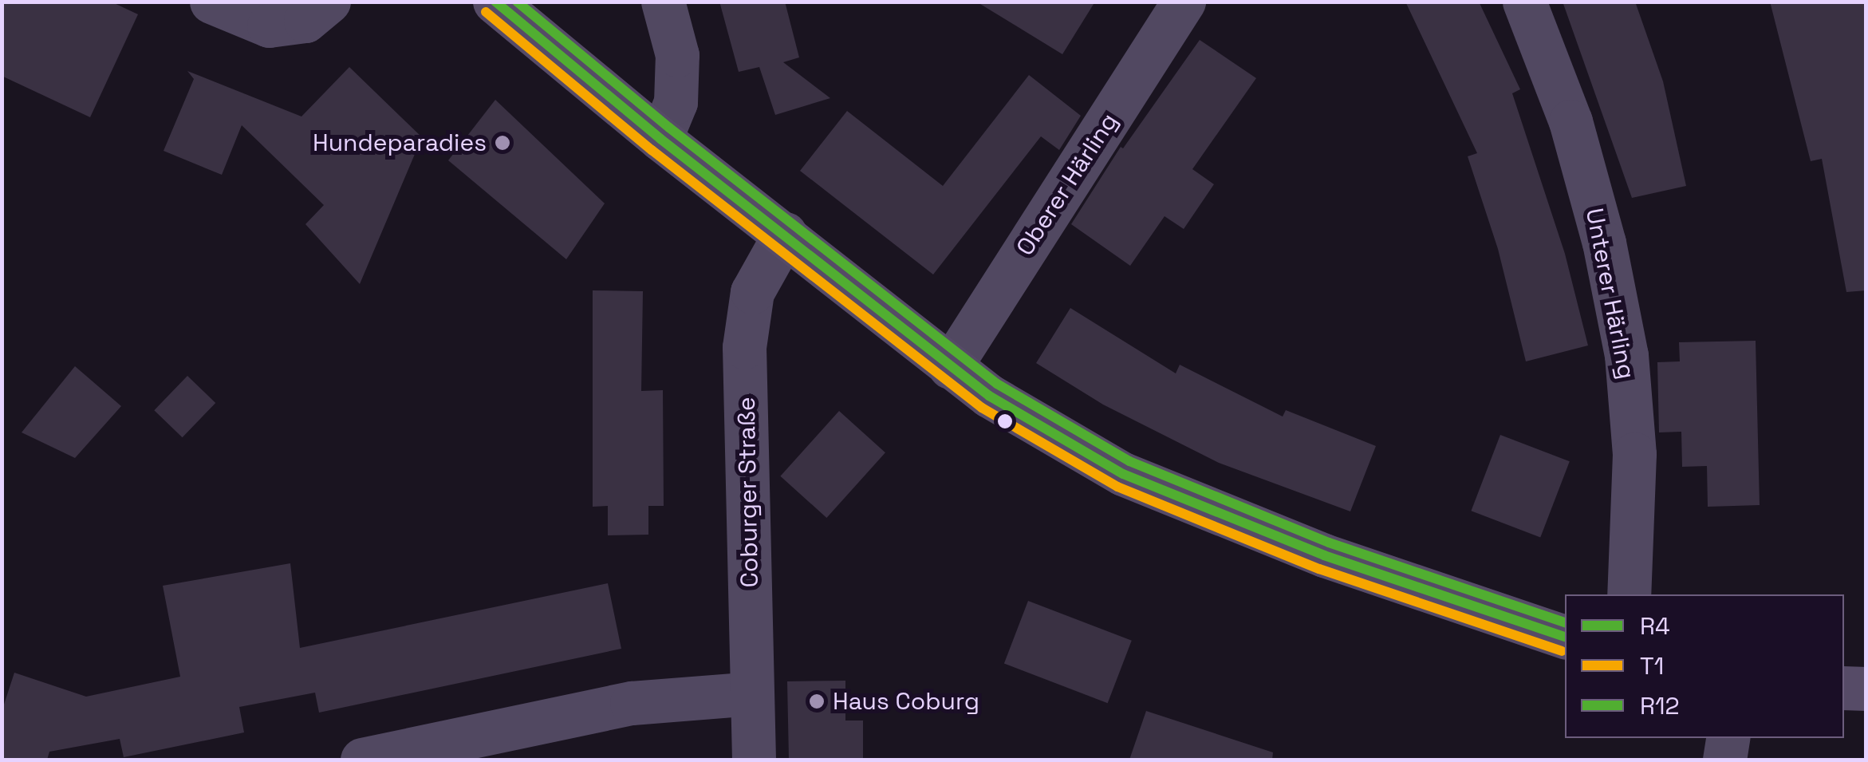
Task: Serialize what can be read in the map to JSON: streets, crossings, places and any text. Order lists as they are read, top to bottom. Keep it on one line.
{"streets":{"street":["Oberer Härling","Unterer Härling","Coburger Straße"]},"places":["Hundeparadies","Haus Coburg"],"lines":["transit line R4","transit line R12","transit line T1"],"legend":["R4","T1","R12"]}
